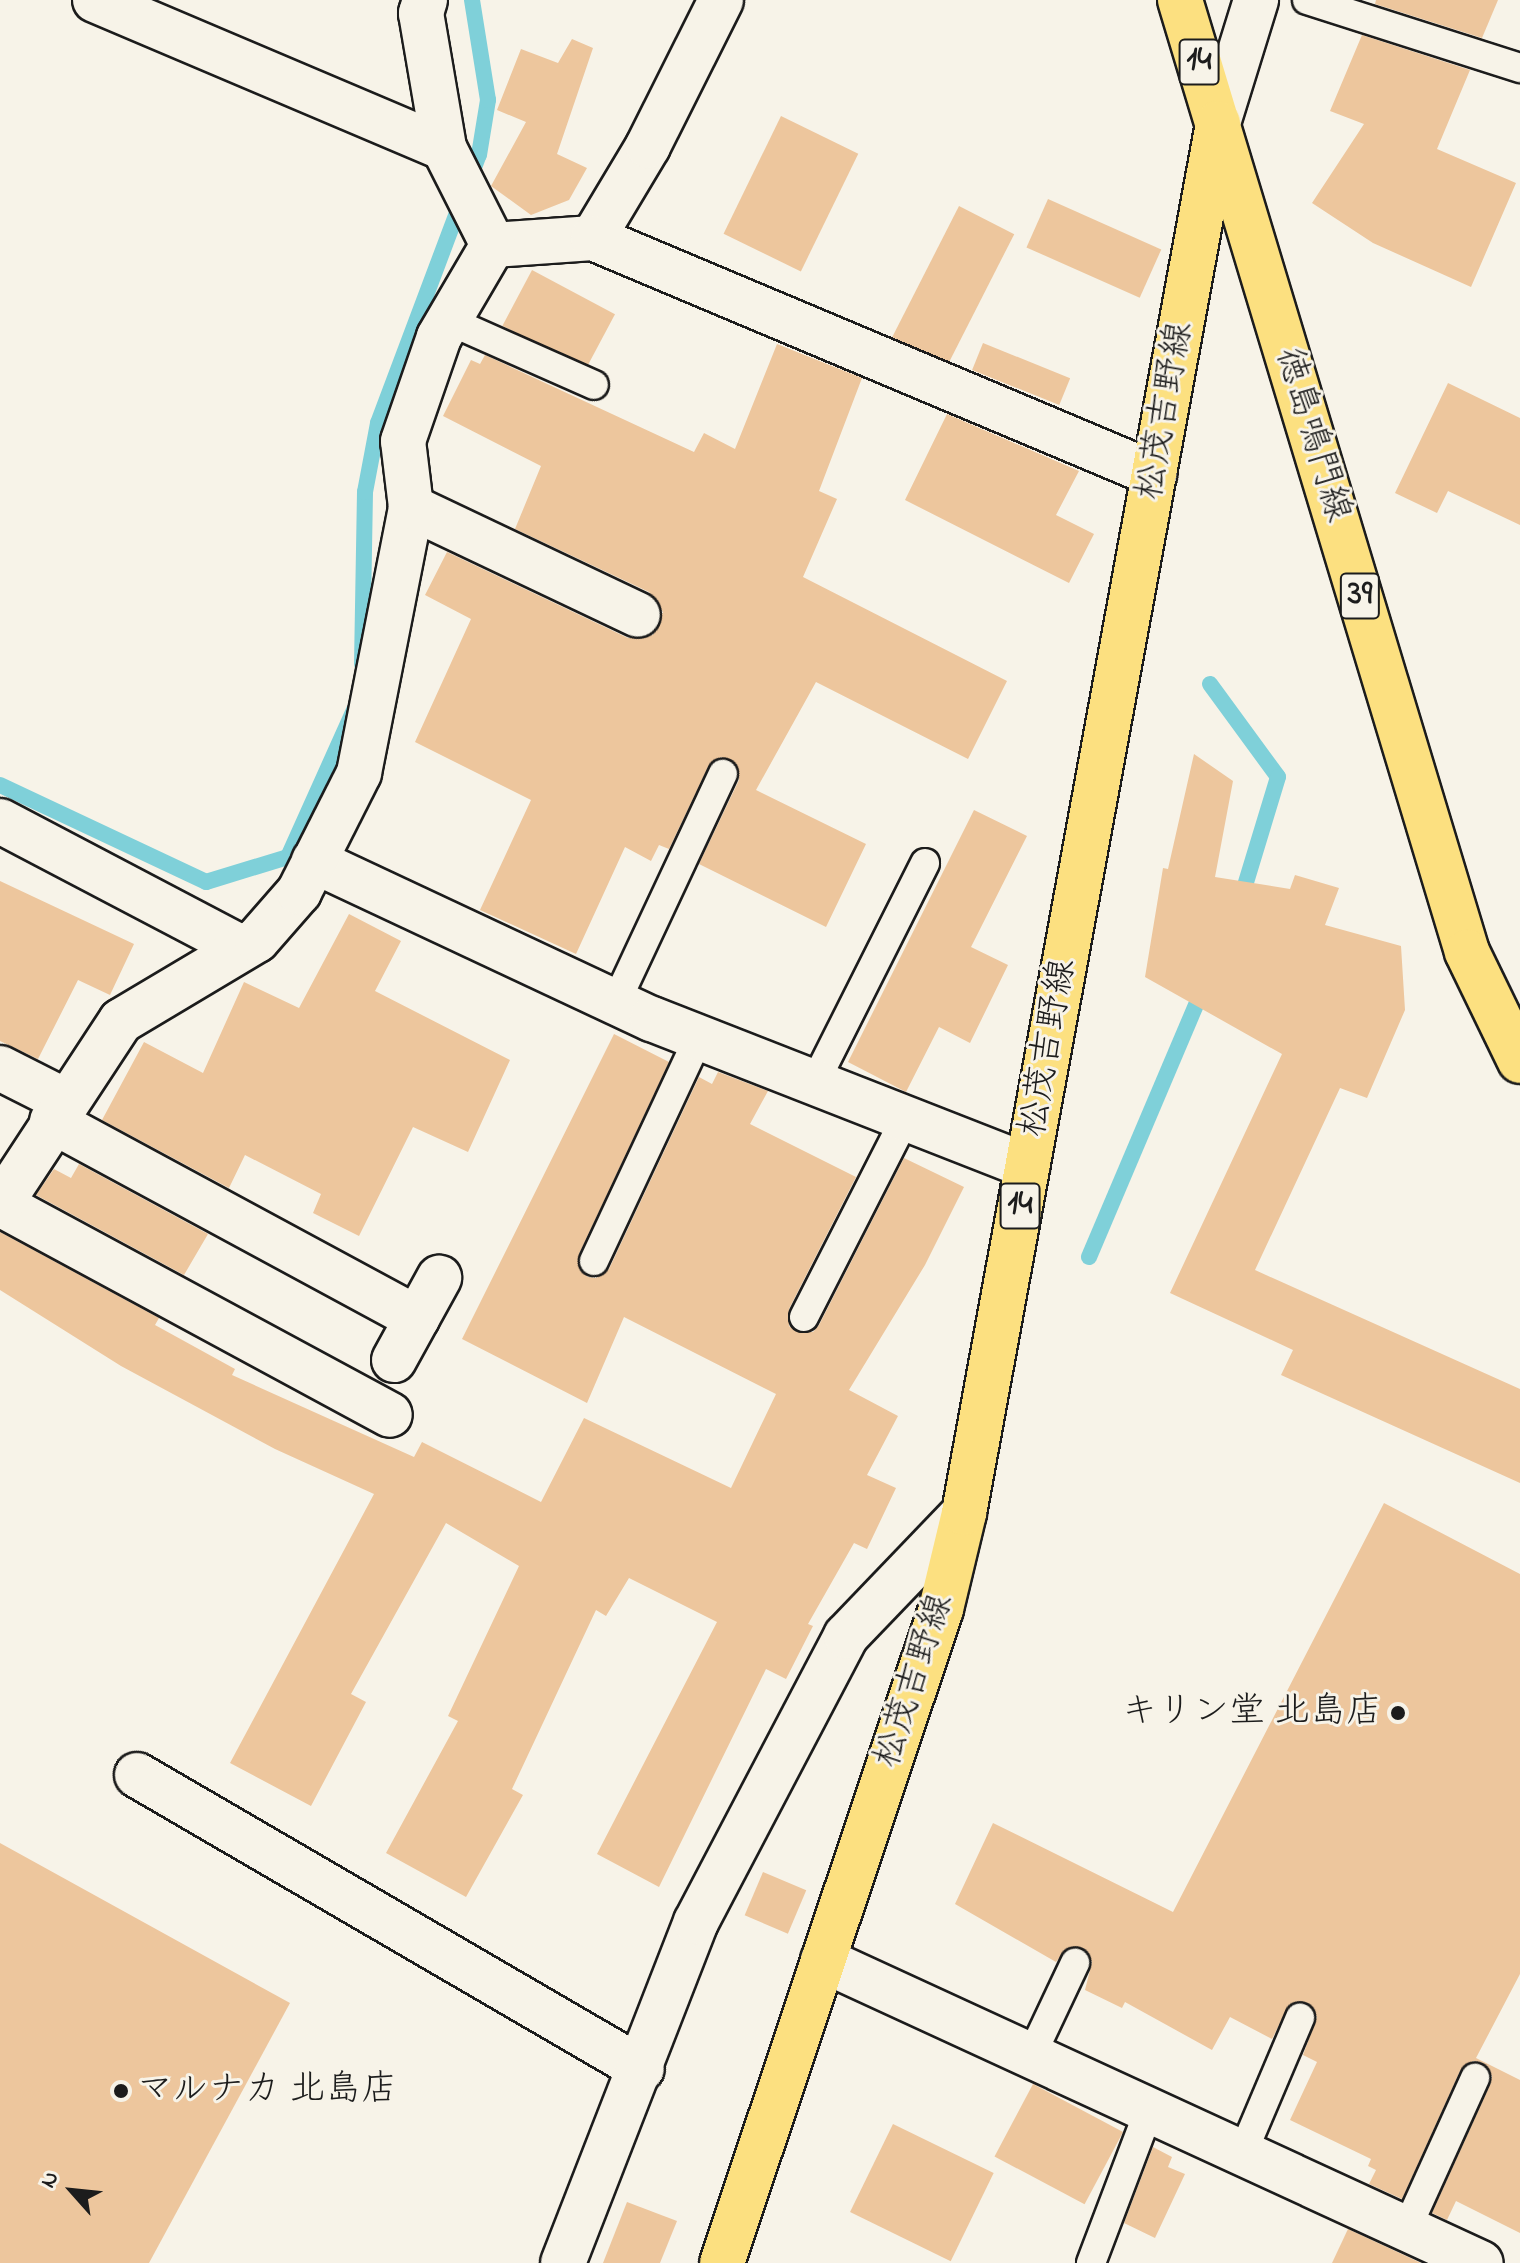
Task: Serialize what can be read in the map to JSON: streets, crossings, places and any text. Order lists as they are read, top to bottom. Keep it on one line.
{"streets":{"main road":["14","松茂吉野線","徳島鳴門線","39"]},"crossings":[["松茂吉野線","徳島鳴門線"]],"places":["キリン堂 北島店","マルナカ 北島店"],"north":"top left"}
